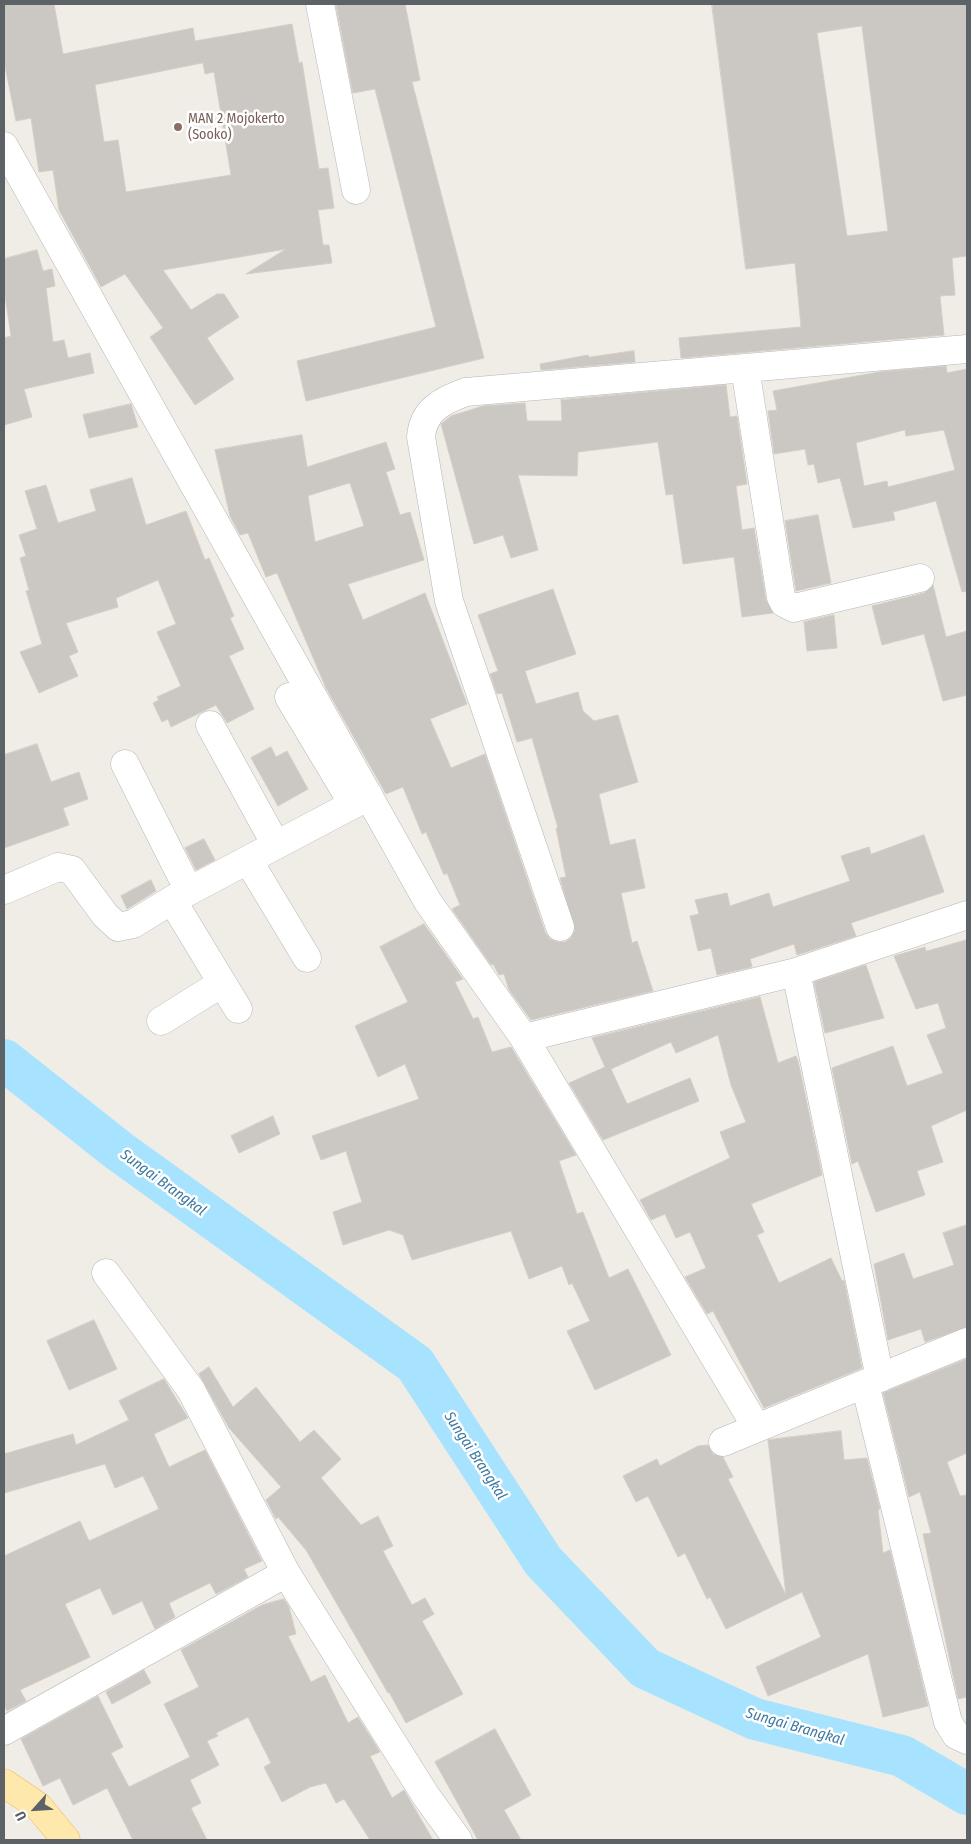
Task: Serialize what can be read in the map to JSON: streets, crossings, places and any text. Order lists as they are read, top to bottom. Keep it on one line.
{"water":["Sungai Brangkal"],"places":["MAN 2 Mojokerto (Sooko)"],"north":"bottom left"}
